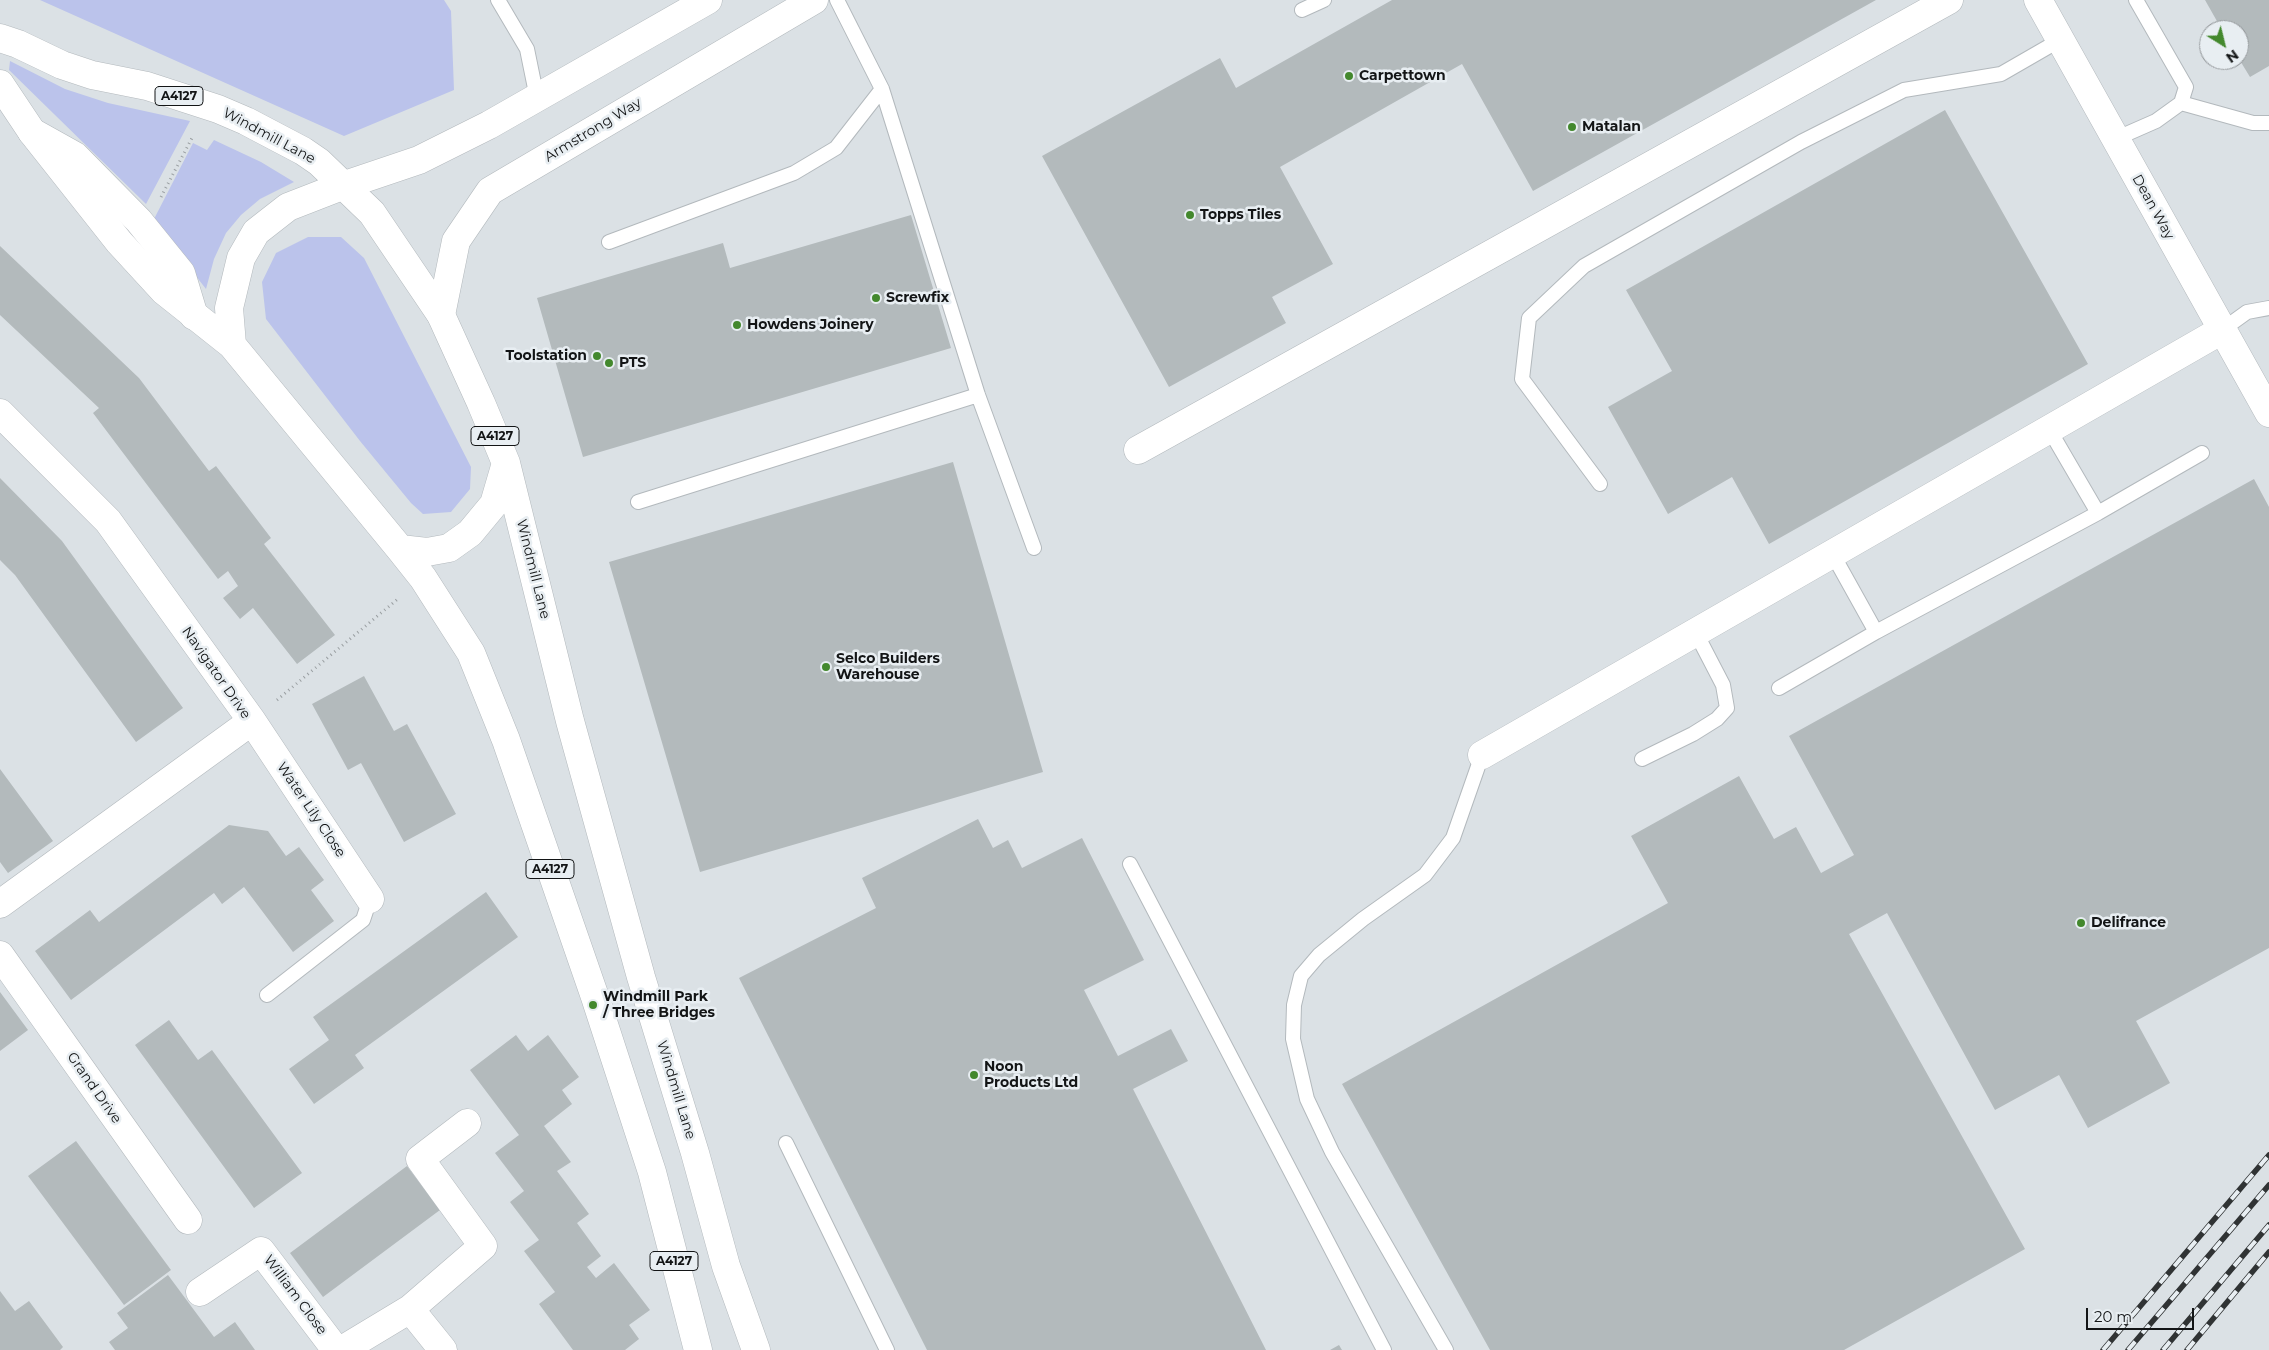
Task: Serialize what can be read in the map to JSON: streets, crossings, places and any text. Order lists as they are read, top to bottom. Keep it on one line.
{"streets":{"street":["A4127","Armstrong Way","Windmill Lane","Dean Way","Navigator Drive","Water Lily Close","Grand Drive","William Close"]},"crossings":[["Armstrong Way","Windmill Lane"],["Navigator Drive","Water Lily Close"]],"places":["Carpettown","Matalan","Topps Tiles","Screwfix","Howdens Joinery","Toolstation","PTS","Selco Builders Warehouse","Delifrance","Windmill Park / Three Bridges","Noon Products Ltd"],"scale_bar":"20 m","north":"bottom right"}
